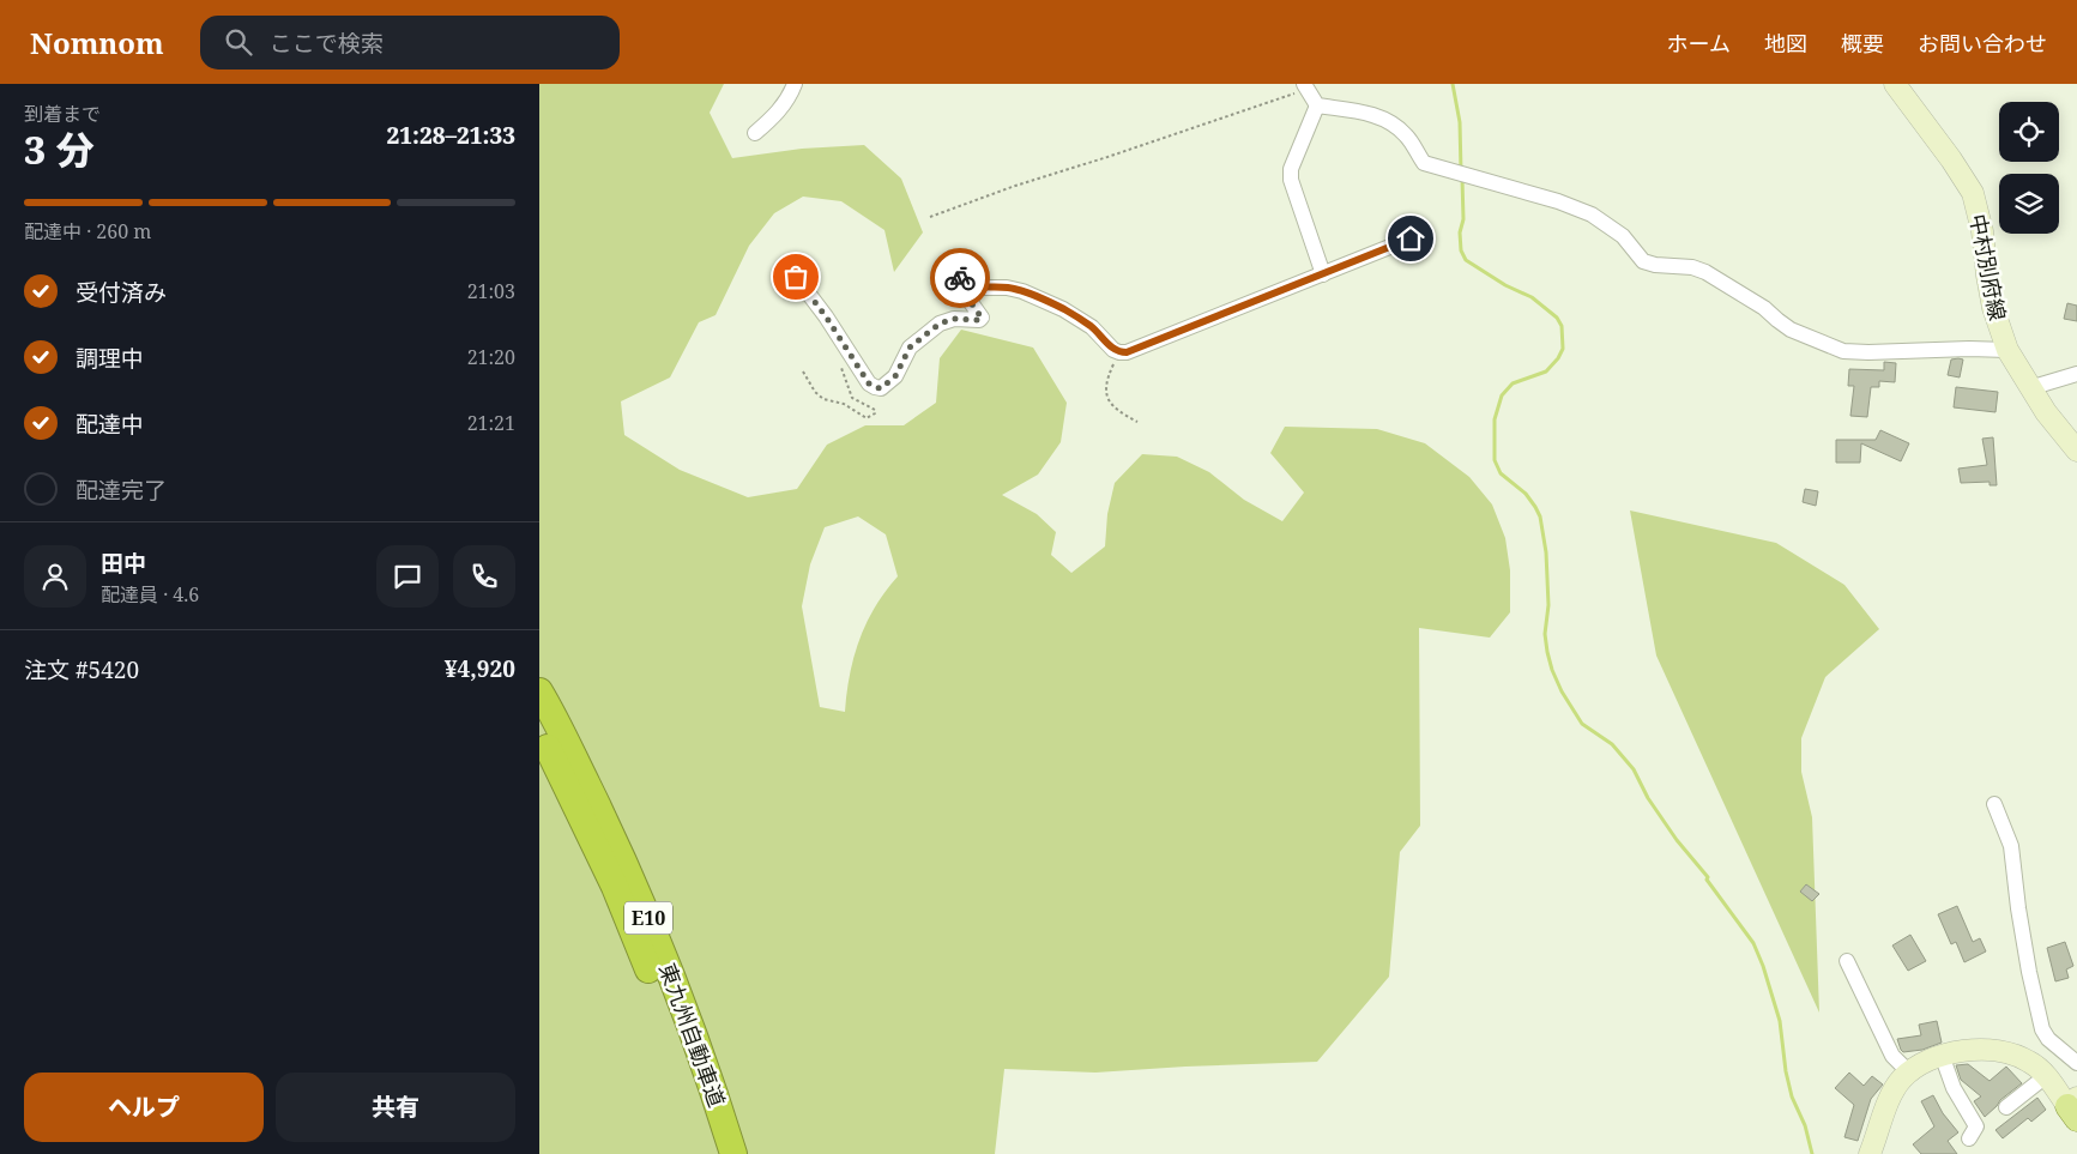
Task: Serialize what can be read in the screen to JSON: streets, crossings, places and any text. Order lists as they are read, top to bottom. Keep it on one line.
{"streets":{"highway":["E10","東九州自動車道"],"main road":["中村別府線"]},"page":{"header":"Nomnom","search":"ここで検索","nav":["ホーム","地図","概要","お問い合わせ"],"heading":["3 分","到着まで","21:28–21:33"],"panel":["田中","配達員 · 4.6","注文 #5420","¥4,920"],"bar":"配達中 · 260 m","list":[["受付済み","21:03"],["調理中","21:20"],["配達中","21:21"],"配達完了"],"buttons":["ヘルプ","共有"]}}
